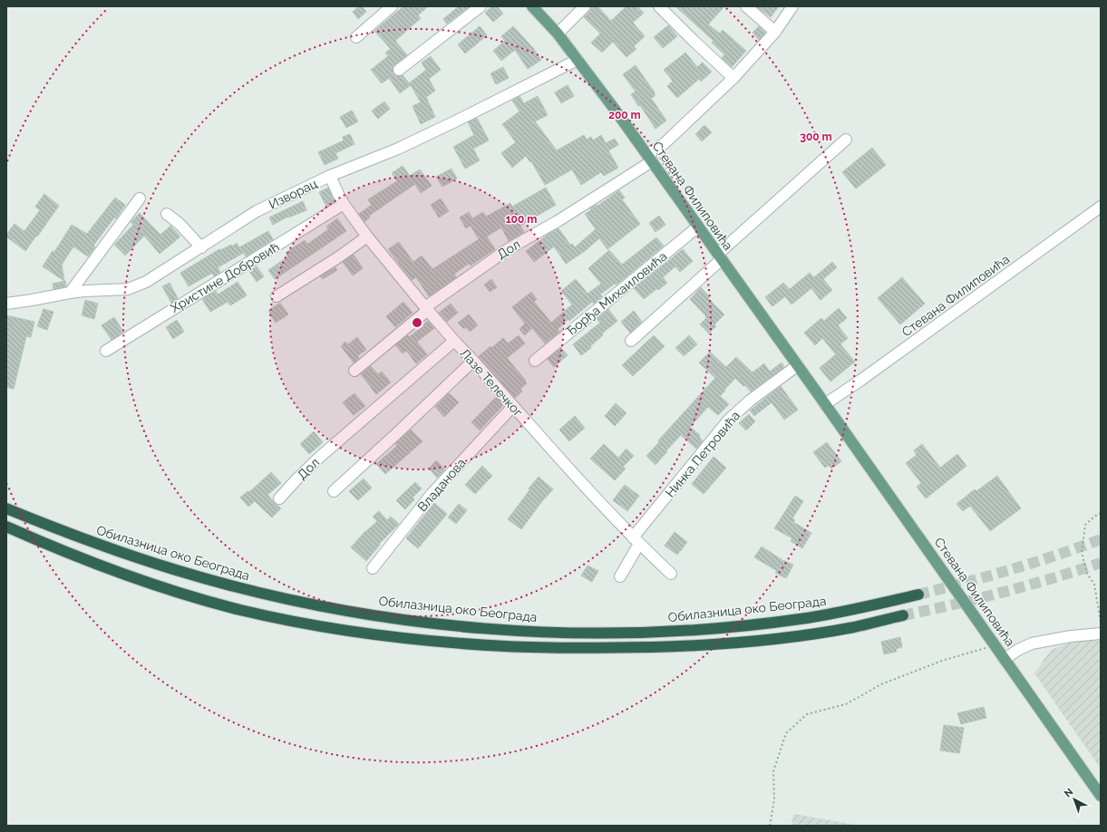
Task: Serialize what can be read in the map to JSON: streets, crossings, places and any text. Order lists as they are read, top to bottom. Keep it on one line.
{"streets":{"highway":["Обилазница око Београда"],"main road":["Стевана Филиповића"],"street":["Изворац","Дол","Христине Добровић","Ђорђа Михаиловића","Лазе Телечког","Нинка Петровића","Владанова"]},"crossings":[["Изворац","Стевана Филиповића"],["Изворац","Лазе Телечког"],["Стевана Филиповића","Дол"],["Стевана Филиповића","Ђорђа Михаиловића"],["Стевана Филиповића","Нинка Петровића"],["Дол","Лазе Телечког"],["Христине Добровић","Лазе Телечког"],["Лазе Телечког","Нинка Петровића"],["Лазе Телечког","Владанова"]],"north":"top left","rings":["200 m","300 m","100 m"]}
